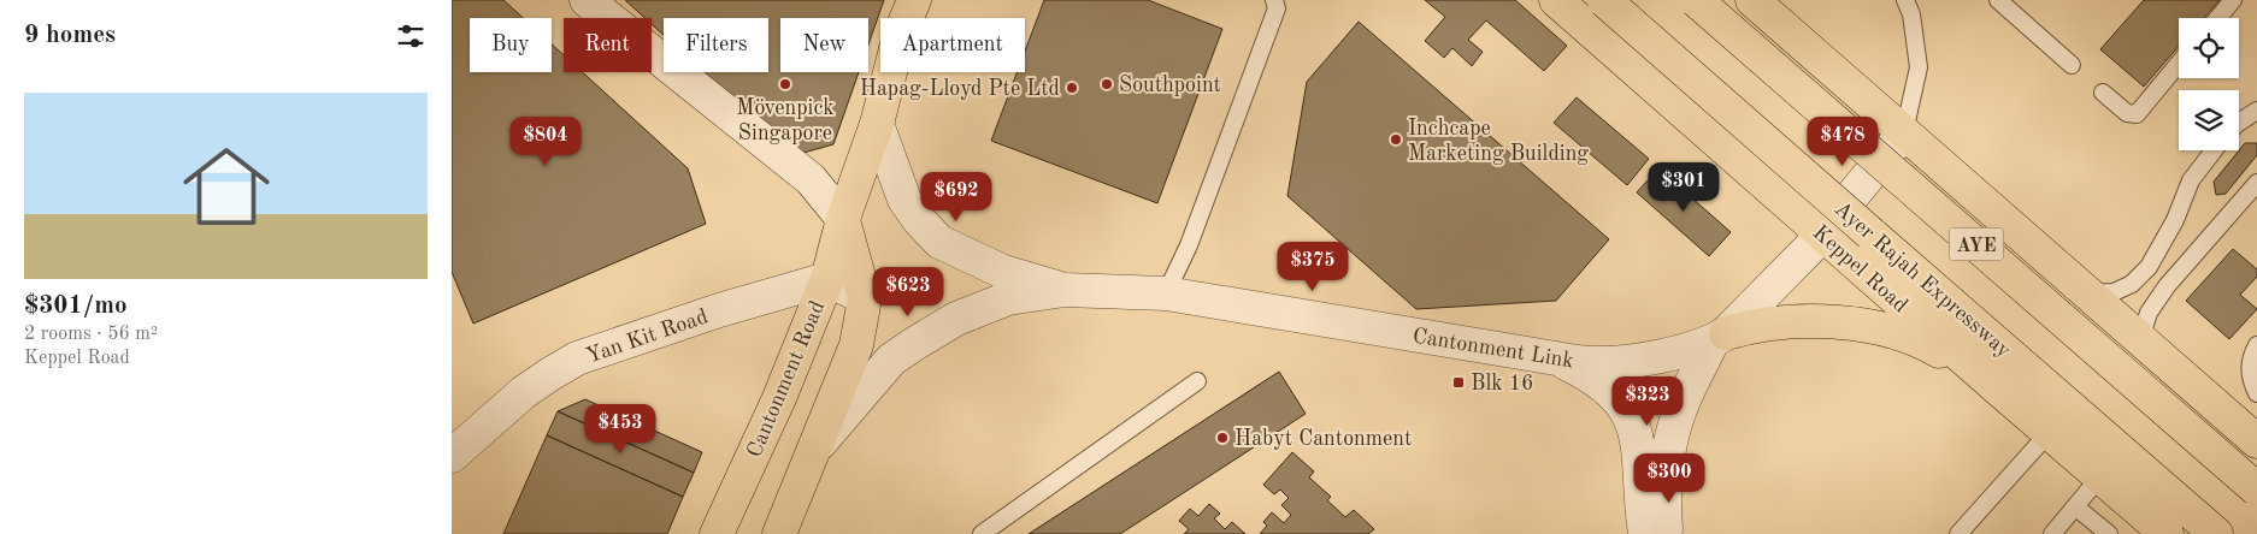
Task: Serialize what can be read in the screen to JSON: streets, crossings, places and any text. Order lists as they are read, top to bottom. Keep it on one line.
{"streets":{"main road":["AYE","Keppel Road","Ayer Rajah Expressway","Cantonment Road"],"street":["Yan Kit Road","Cantonment Link"]},"crossings":[["Yan Kit Road","Cantonment Road"],["Cantonment Link","Cantonment Road"]],"places":{"other":["Mövenpick Singapore","Southpoint","Hapag-Lloyd Pte Ltd","Inchcape Marketing Building","Habyt Cantonment"],"transit":["Blk 16"]},"page":{"heading":"9 homes","chip":["Buy","Rent","Filters","New","Apartment"],"list":[{"name":"$301/mo","note":"2 rooms · 56 m² · Keppel Road"}],"price":["$804","$478","$301","$692","$375","$623","$323","$453","$300"]}}
